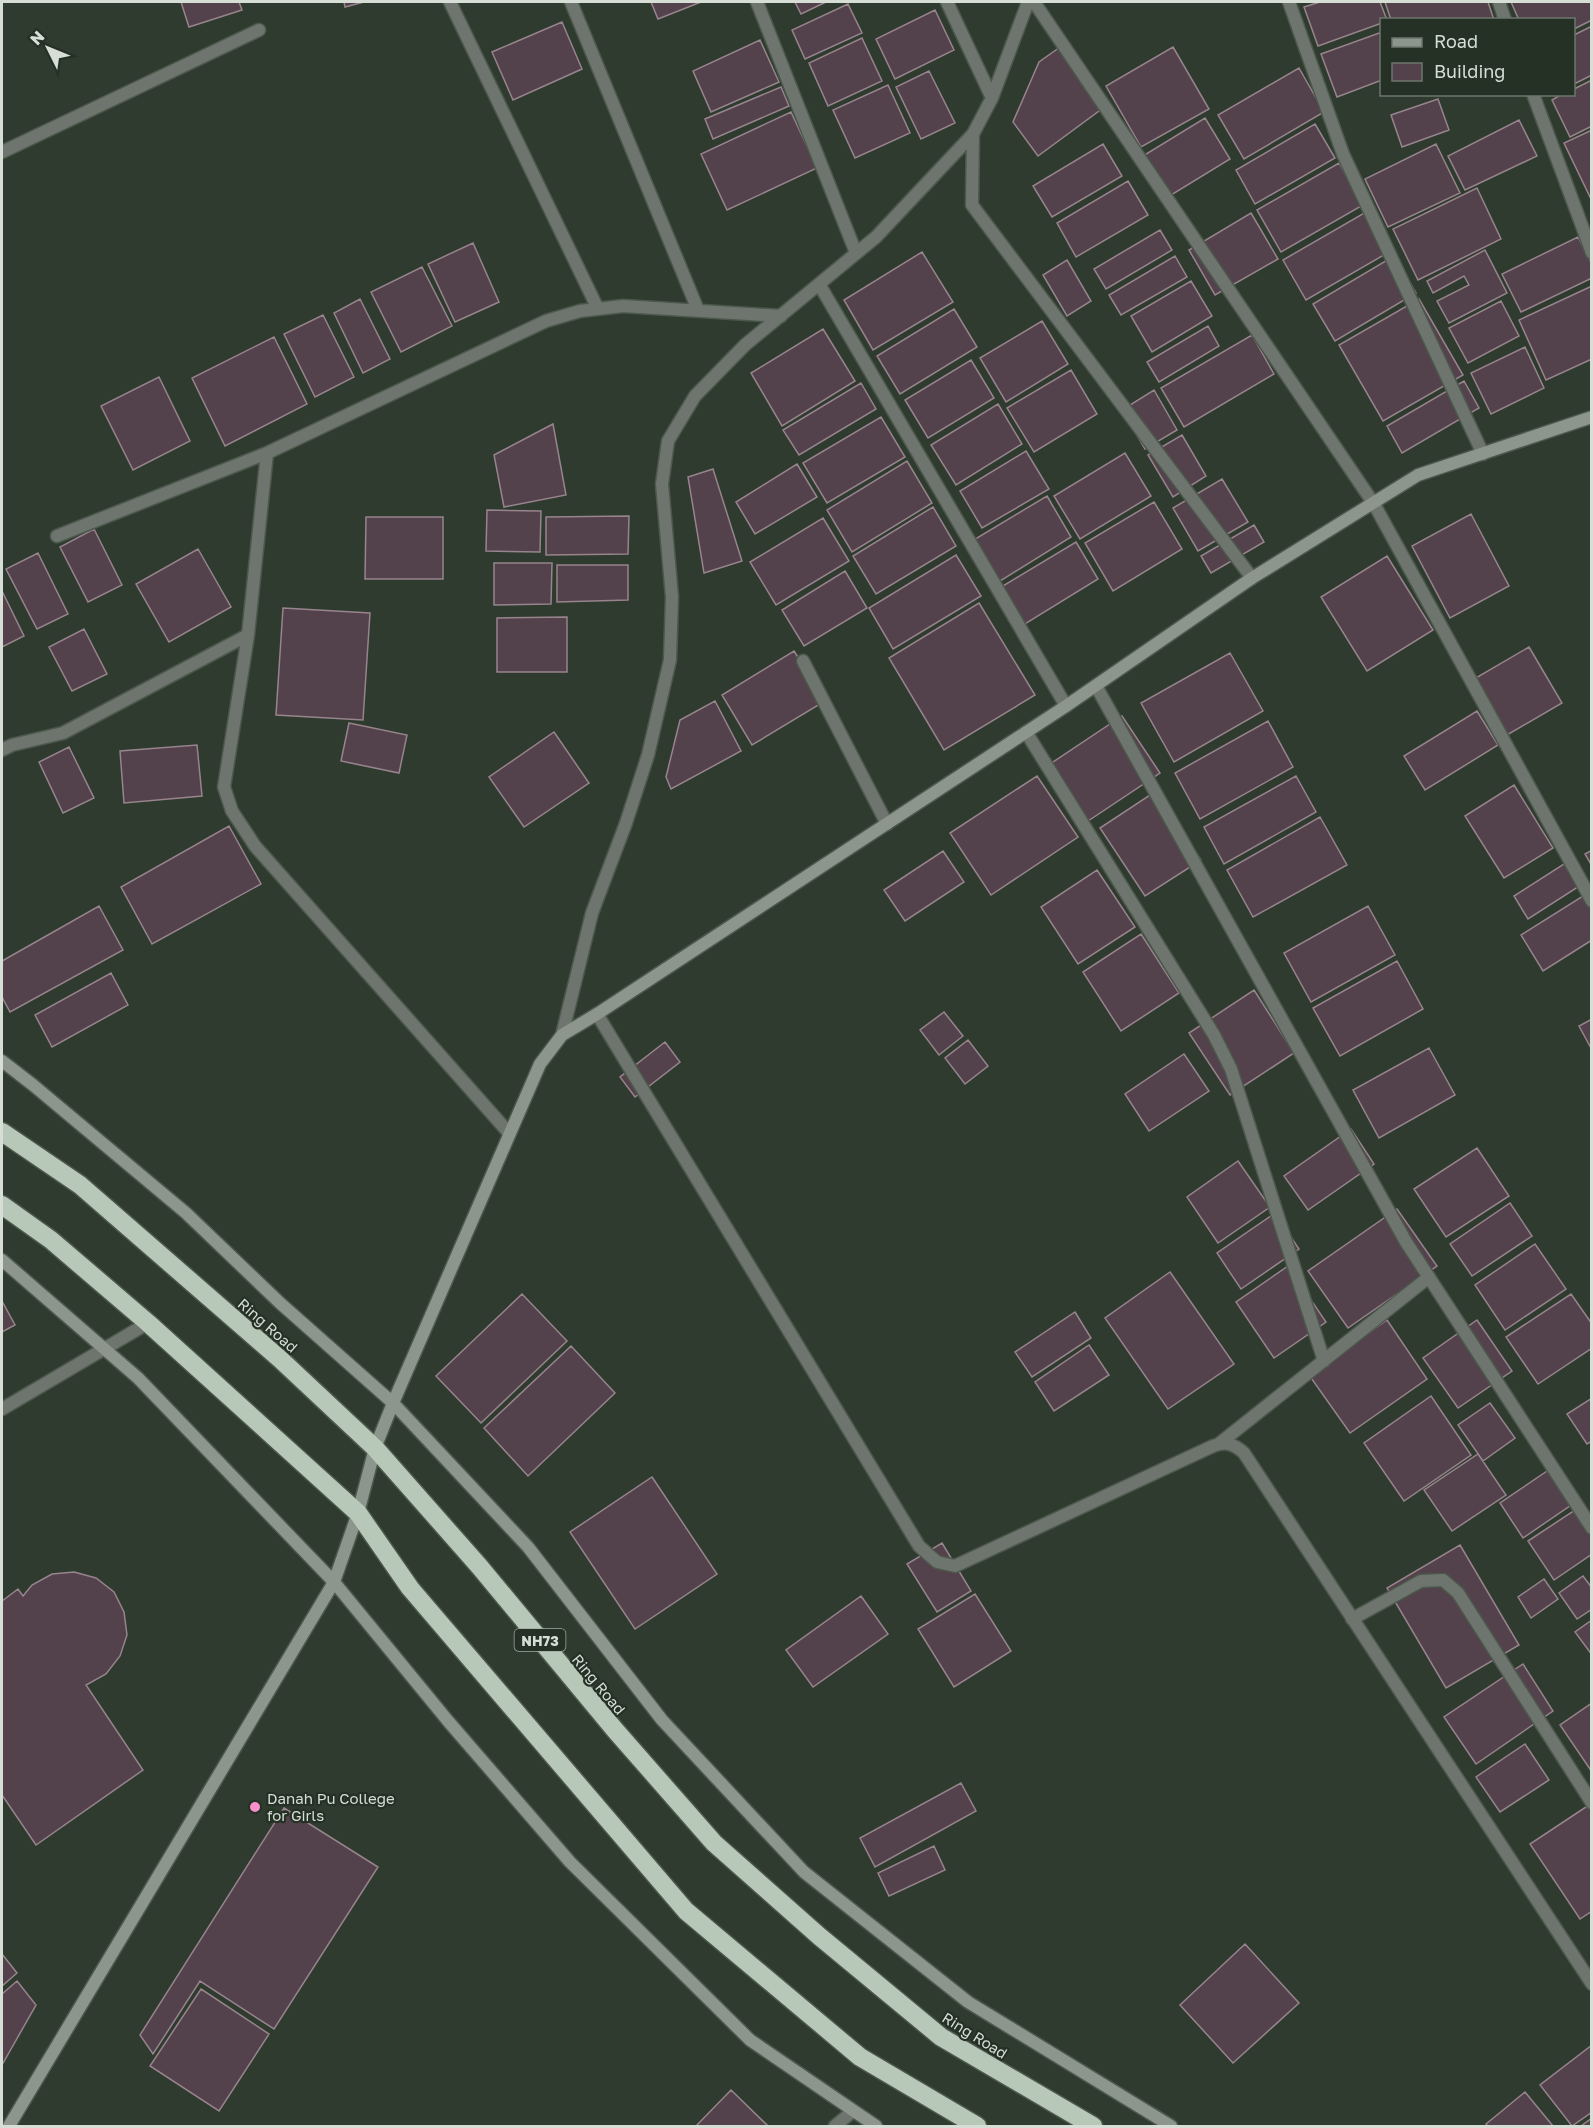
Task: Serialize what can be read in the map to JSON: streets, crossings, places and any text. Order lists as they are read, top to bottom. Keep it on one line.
{"streets":{"highway":["Ring Road","NH73"]},"places":["Danah Pu College for Girls"],"legend":["Road","Building"],"north":"top left"}
